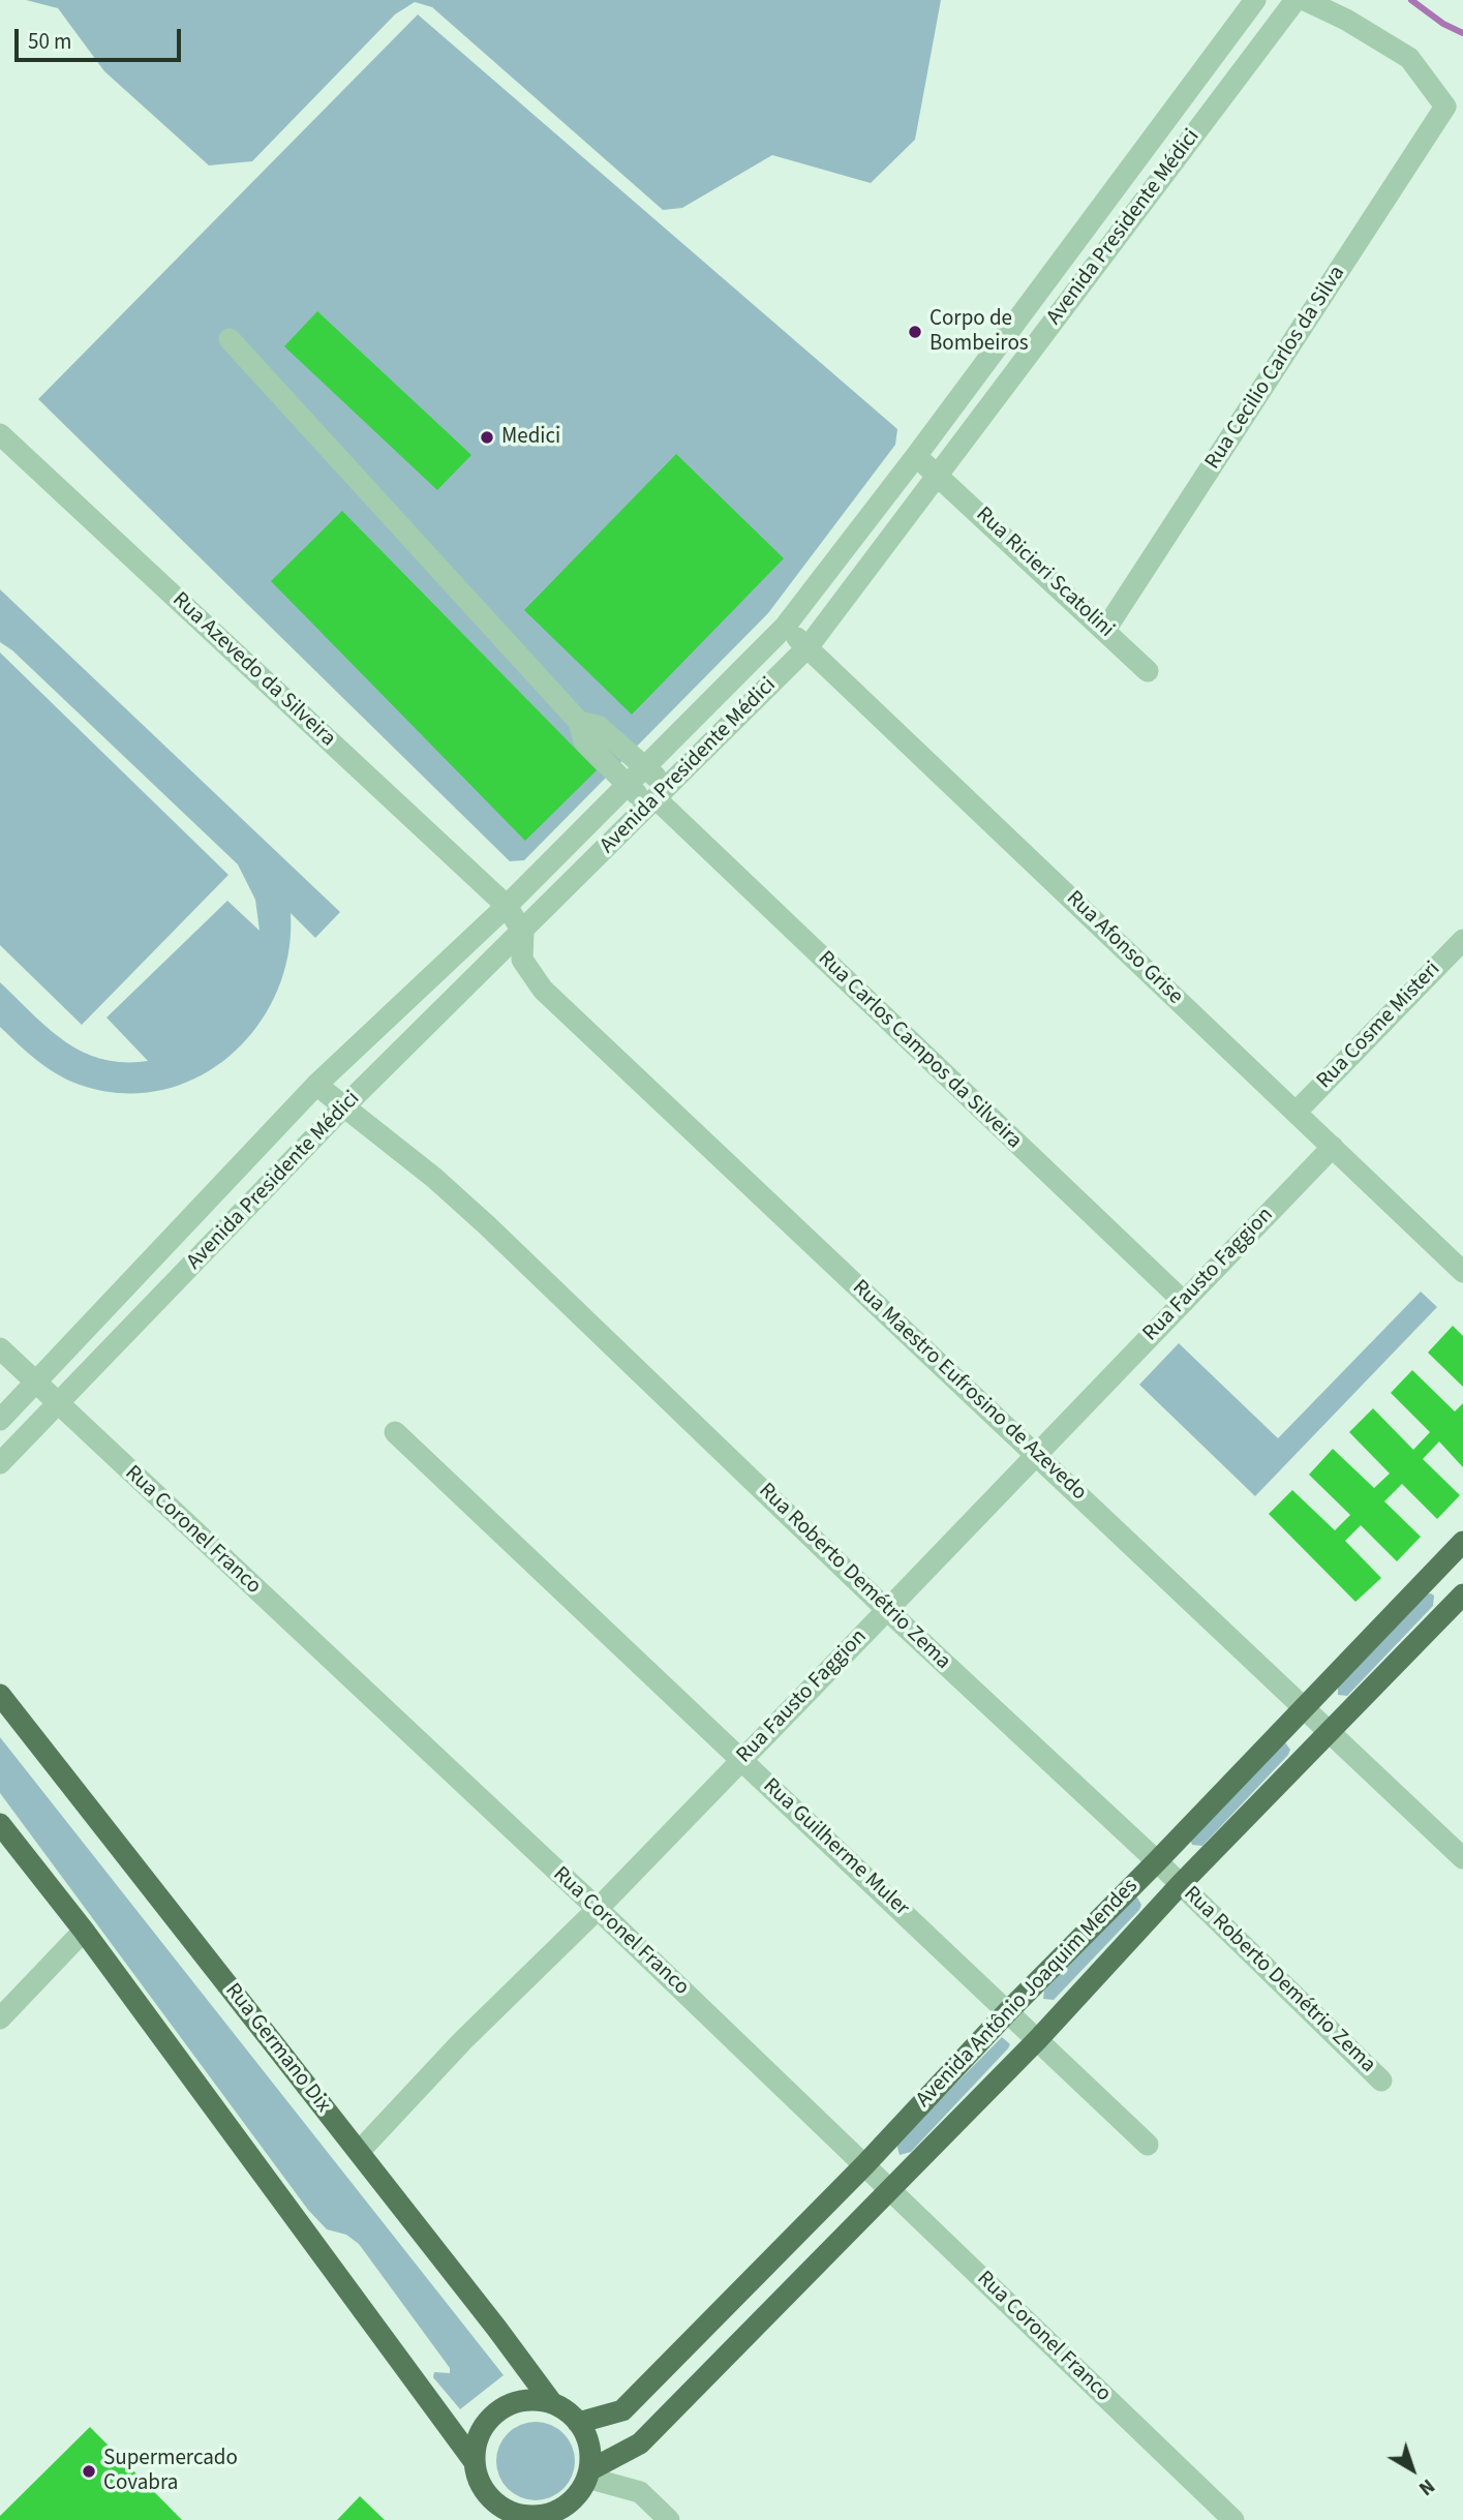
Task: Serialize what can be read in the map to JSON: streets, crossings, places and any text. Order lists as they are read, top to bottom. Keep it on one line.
{"streets":{"main road":["Avenida Antônio Joaquim Mendes","Rua Germano Dix"],"street":["Avenida Presidente Médici","Rua Cecilio Carlos da Silva","Rua Ricieri Scatolini","Rua Azevedo da Silveira","Rua Afonso Grise","Rua Cosme Misteri","Rua Carlos Campos da Silveira","Rua Fausto Faggion","Rua Maestro Eufrosino de Azevedo","Rua Coronel Franco","Rua Roberto Demétrio Zema","Rua Guilherme Muler"]},"crossings":[["Avenida Presidente Médici","Rua Ricieri Scatolini"],["Avenida Presidente Médici","Rua Azevedo da Silveira"],["Avenida Presidente Médici","Rua Afonso Grise"],["Avenida Presidente Médici","Rua Carlos Campos da Silveira"],["Avenida Presidente Médici","Rua Maestro Eufrosino de Azevedo"],["Avenida Presidente Médici","Rua Coronel Franco"],["Avenida Presidente Médici","Rua Roberto Demétrio Zema"],["Rua Cecilio Carlos da Silva","Rua Ricieri Scatolini"],["Rua Azevedo da Silveira","Rua Maestro Eufrosino de Azevedo"],["Rua Afonso Grise","Rua Cosme Misteri"],["Rua Afonso Grise","Rua Fausto Faggion"],["Rua Carlos Campos da Silveira","Rua Fausto Faggion"],["Rua Fausto Faggion","Rua Maestro Eufrosino de Azevedo"],["Rua Fausto Faggion","Rua Coronel Franco"],["Rua Fausto Faggion","Rua Roberto Demétrio Zema"],["Rua Fausto Faggion","Rua Guilherme Muler"],["Rua Fausto Faggion","Rua Germano Dix"],["Rua Maestro Eufrosino de Azevedo","Avenida Antônio Joaquim Mendes"],["Rua Coronel Franco","Avenida Antônio Joaquim Mendes"],["Rua Roberto Demétrio Zema","Avenida Antônio Joaquim Mendes"],["Rua Guilherme Muler","Avenida Antônio Joaquim Mendes"],["Avenida Antônio Joaquim Mendes","Rua Germano Dix"]],"places":["Corpo de Bombeiros","Medici","Supermercado Covabra"],"scale_bar":"50 m","north":"bottom right"}
